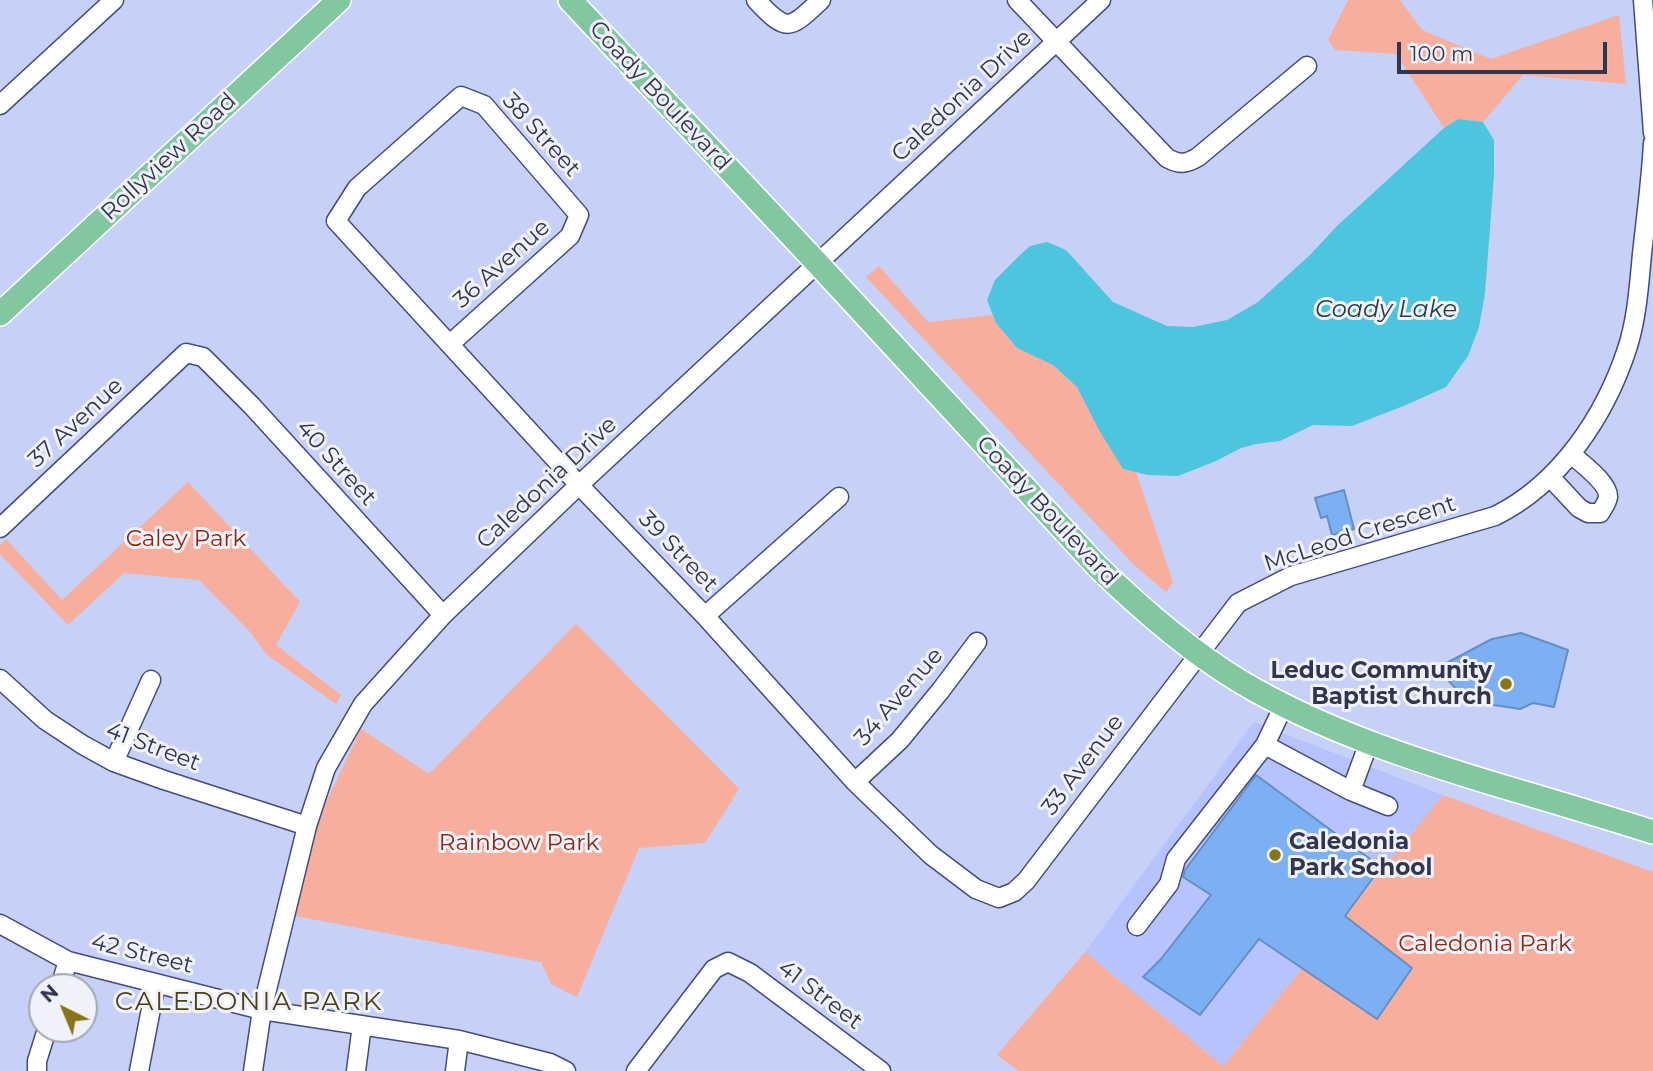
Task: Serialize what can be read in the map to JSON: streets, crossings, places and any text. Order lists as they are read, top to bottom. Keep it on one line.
{"streets":{"main road":["Coady Boulevard","Rollyview Road"],"street":["Caledonia Drive","38 Street","36 Avenue","37 Avenue","40 Street","McLeod Crescent","39 Street","34 Avenue","41 Street","33 Avenue","42 Street"]},"crossings":[["Coady Boulevard","Caledonia Drive"],["Coady Boulevard","McLeod Crescent"],["Coady Boulevard","33 Avenue"],["Caledonia Drive","40 Street"],["Caledonia Drive","39 Street"],["Caledonia Drive","41 Street"],["Caledonia Drive","42 Street"],["38 Street","36 Avenue"],["38 Street","39 Street"],["36 Avenue","39 Street"],["37 Avenue","40 Street"],["McLeod Crescent","33 Avenue"],["39 Street","34 Avenue"],["39 Street","33 Avenue"]],"districts":["CALEDONIA PARK"],"water":["Coady Lake"],"parks":["Caley Park","Rainbow Park","Caledonia Park"],"places":["Leduc Community Baptist Church","Caledonia Park School"],"scale_bar":"100 m","north":"top left"}
